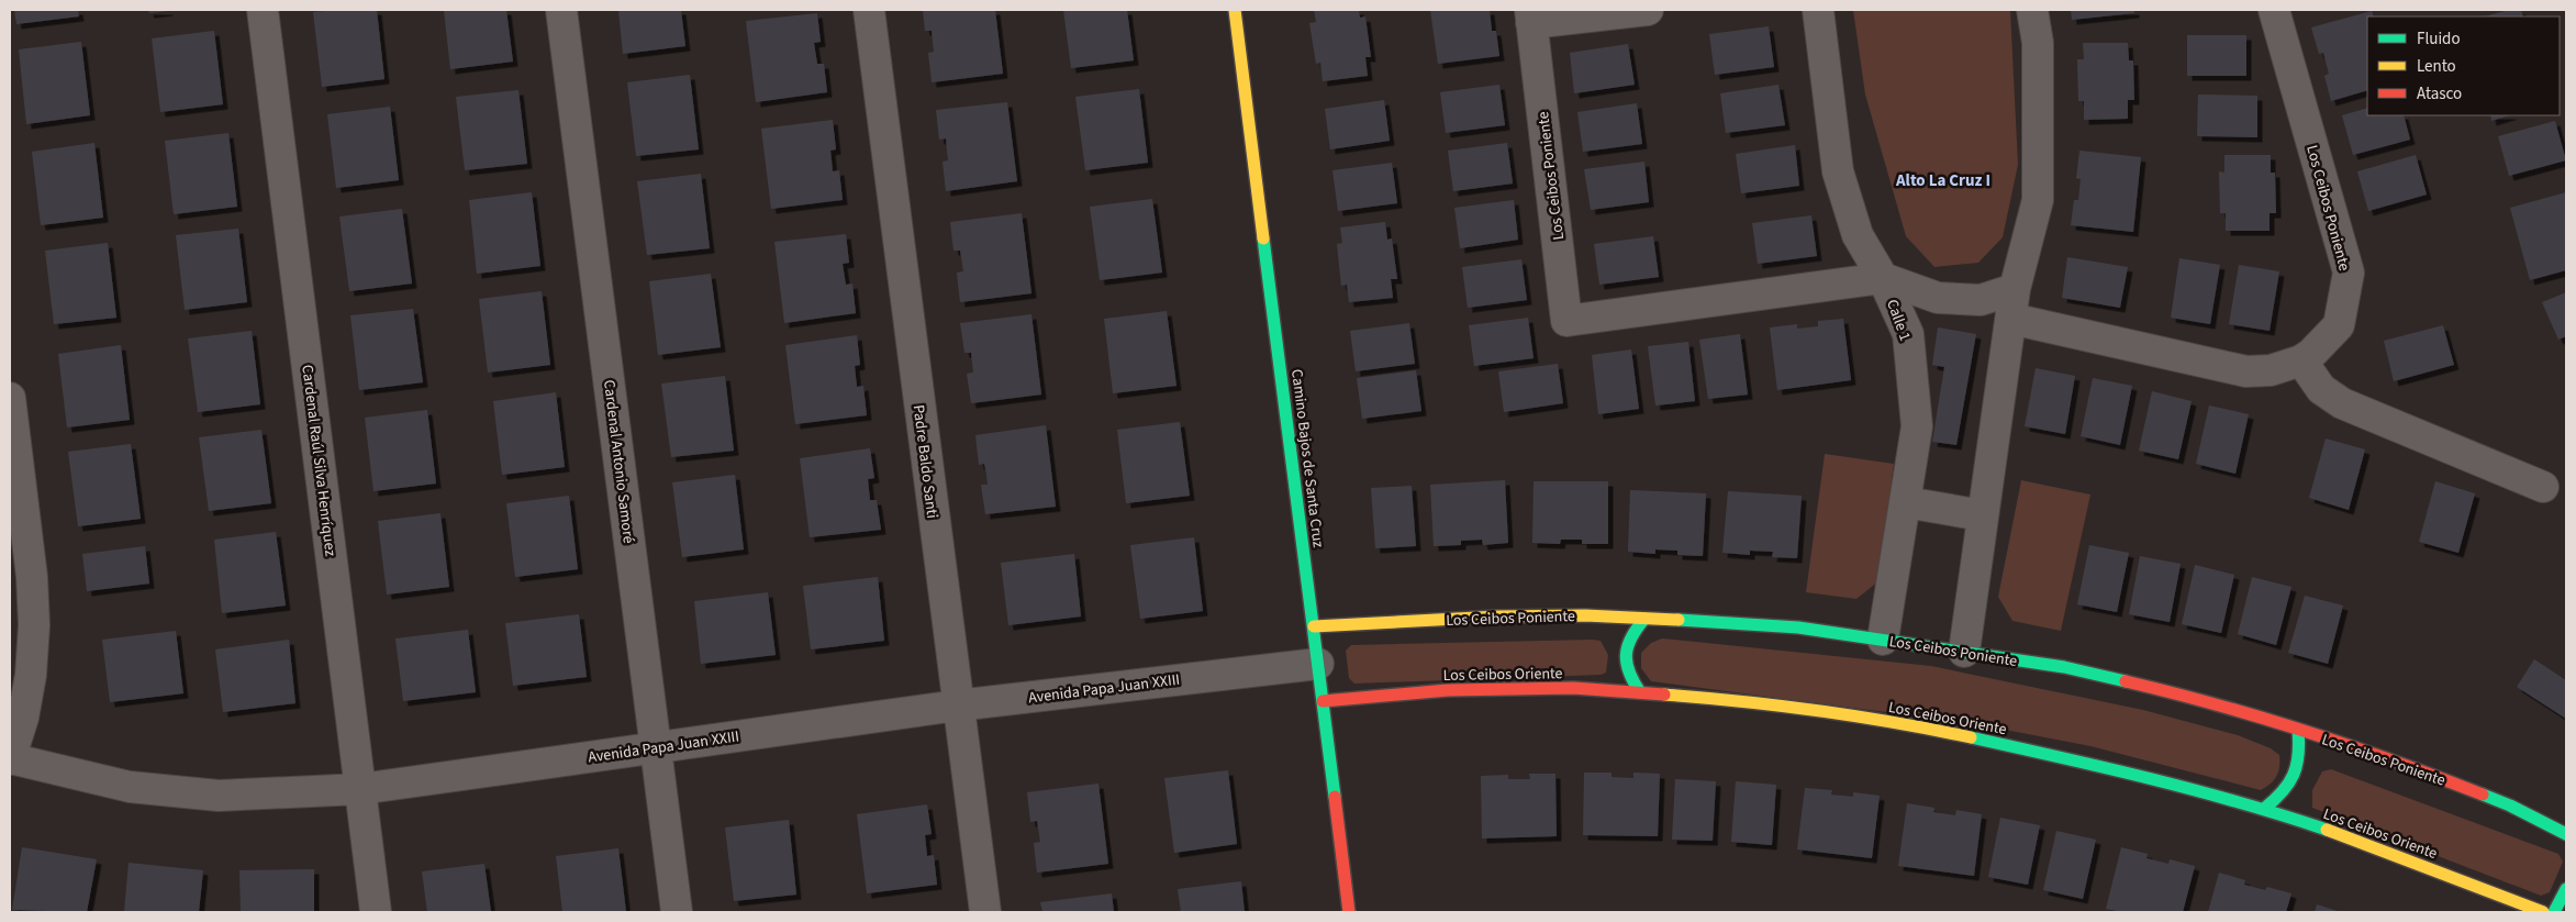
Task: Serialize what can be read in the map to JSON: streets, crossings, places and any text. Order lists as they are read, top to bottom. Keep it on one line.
{"streets":{"street":["Los Ceibos Poniente","Calle 1","Camino Bajos de Santa Cruz","Cardenal Raúl Silva Henríquez","Cardenal Antonio Samoré","Padre Baldo Santi","Los Ceibos Oriente","Avenida Papa Juan XXIII"]},"crossings":[["Los Ceibos Poniente","Calle 1"],["Los Ceibos Poniente","Camino Bajos de Santa Cruz"],["Camino Bajos de Santa Cruz","Los Ceibos Oriente"],["Camino Bajos de Santa Cruz","Avenida Papa Juan XXIII"],["Cardenal Raúl Silva Henríquez","Avenida Papa Juan XXIII"],["Cardenal Antonio Samoré","Avenida Papa Juan XXIII"],["Padre Baldo Santi","Avenida Papa Juan XXIII"]],"districts":["Alto La Cruz I"],"legend":["Fluido","Lento","Atasco"]}
